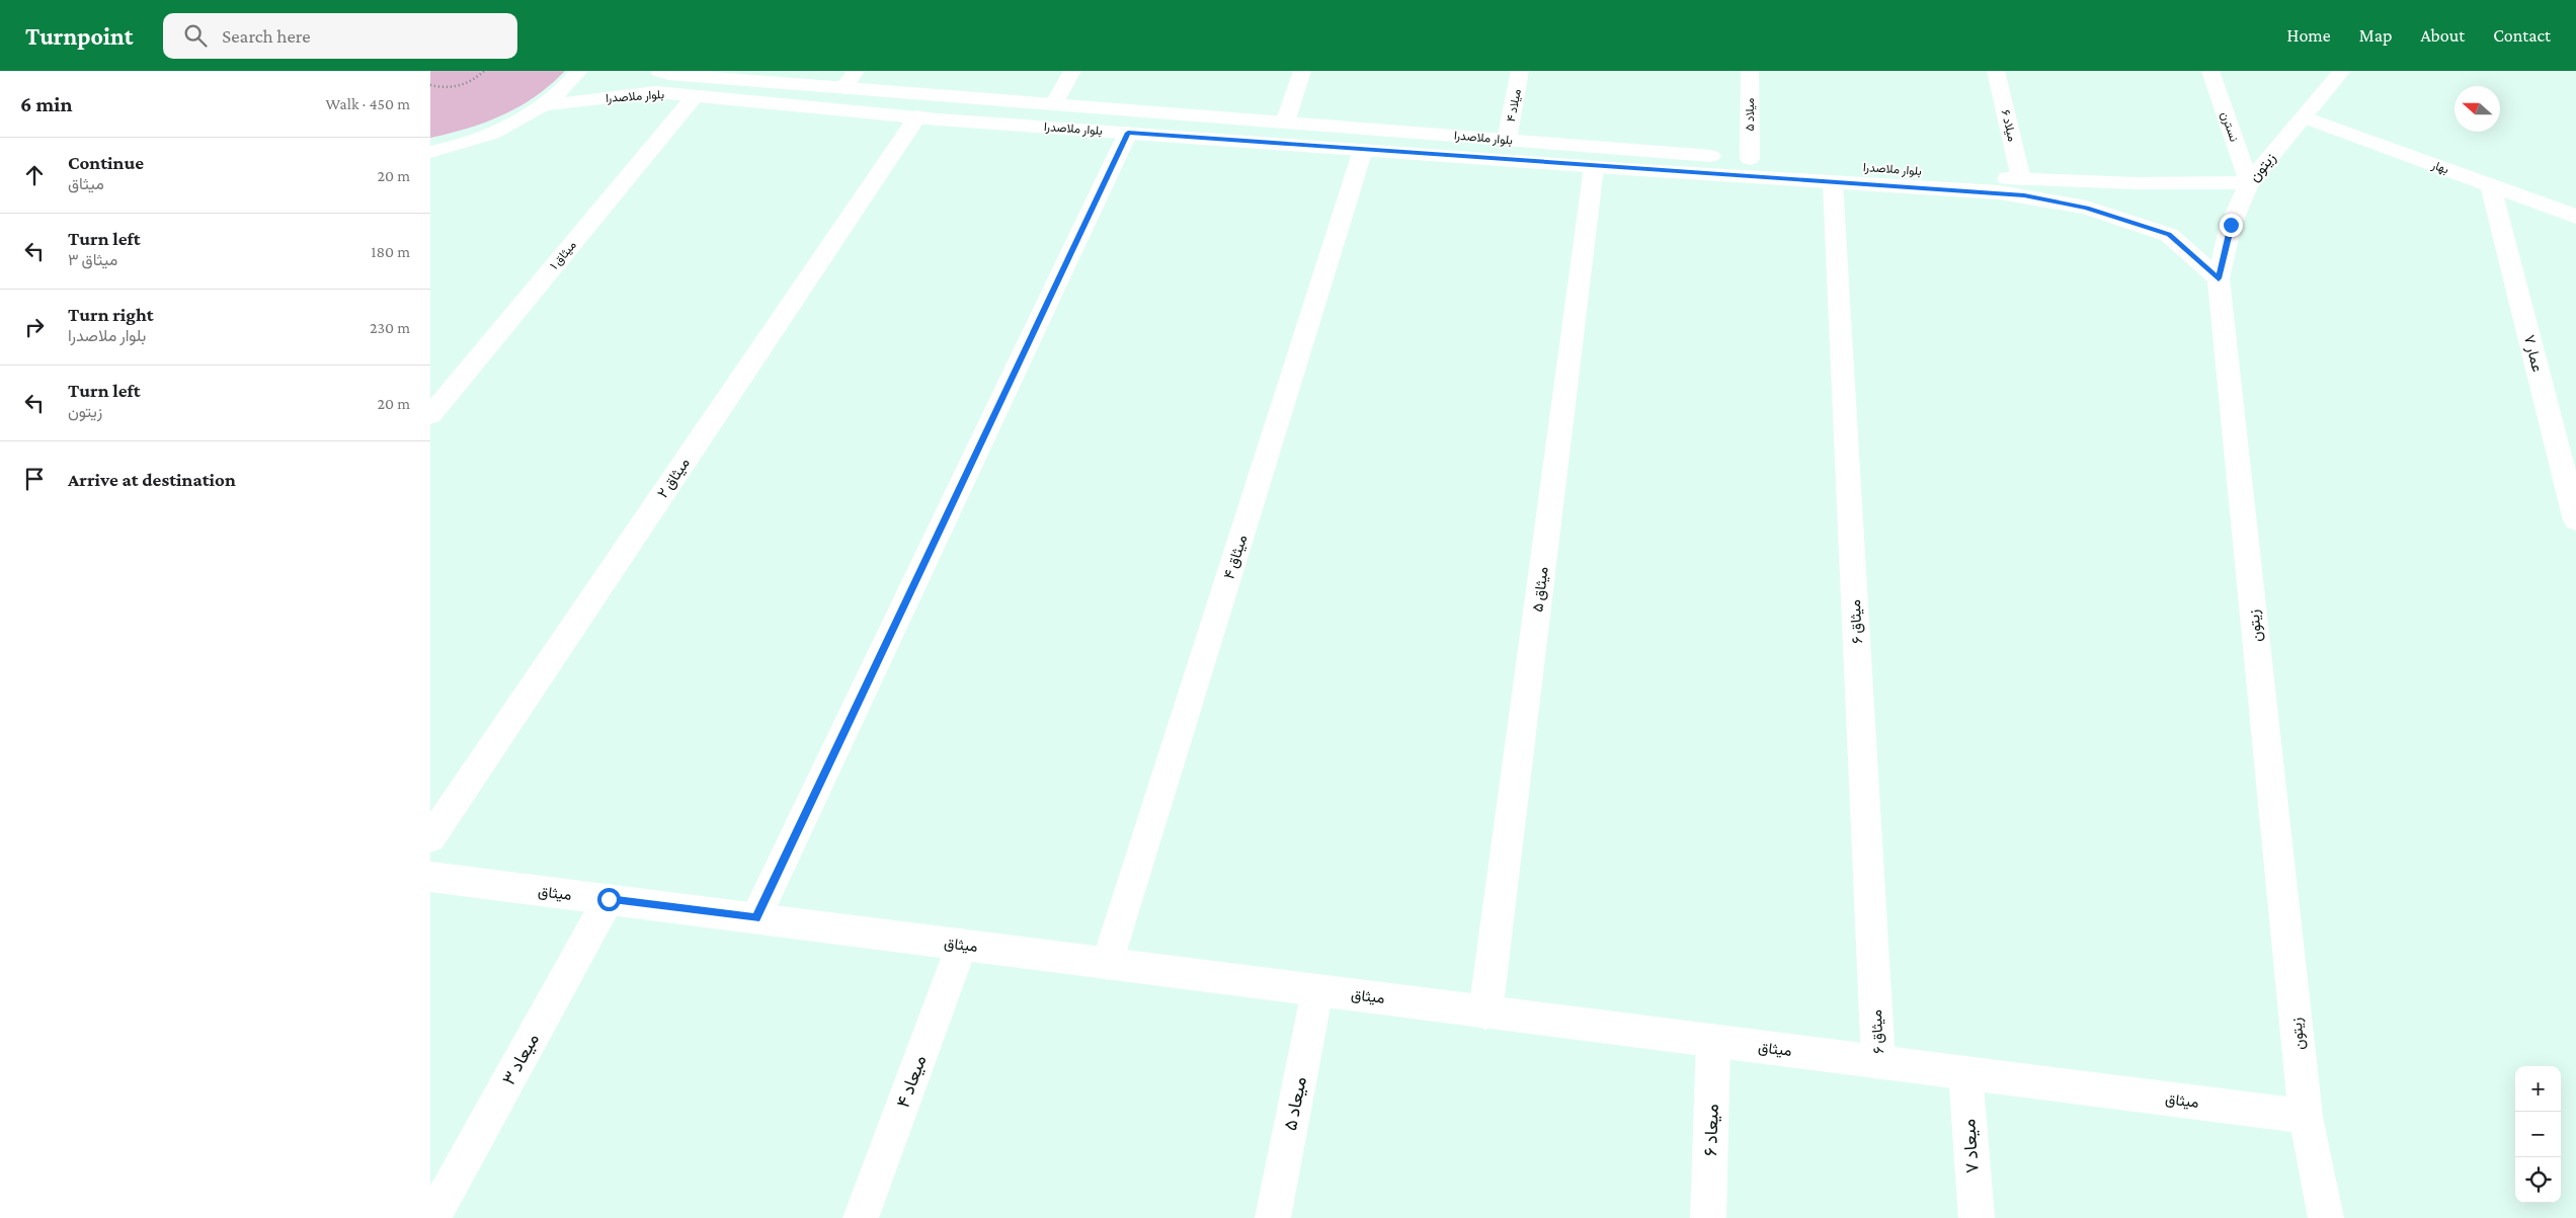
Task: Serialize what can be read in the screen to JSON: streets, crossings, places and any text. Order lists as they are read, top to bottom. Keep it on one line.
{"streets":{"street":["بلوار ملاصدرا","میلاد ۴","میلاد ۵","میلاد ۶","نسترن","زیتون","بهار","میثاق ۱","عمار ۷","میثاق ۲","میثاق ۴","میثاق ۵","میثاق ۶","میثاق","میعاد ۳","میعاد ۴","میعاد ۵","میعاد ۶","میعاد ۷"]},"crossings":[["بلوار ملاصدرا","میلاد ۴"],["بلوار ملاصدرا","میلاد ۵"],["بلوار ملاصدرا","میلاد ۶"],["بلوار ملاصدرا","نسترن"],["بلوار ملاصدرا","زیتون"],["بلوار ملاصدرا","میثاق ۱"],["بلوار ملاصدرا","میثاق ۲"],["بلوار ملاصدرا","میثاق ۴"],["بلوار ملاصدرا","میثاق ۵"],["بلوار ملاصدرا","میثاق ۶"],["نسترن","زیتون"],["زیتون","بهار"],["زیتون","میثاق"],["بهار","عمار ۷"],["میثاق ۴","میثاق"],["میثاق ۵","میثاق"],["میثاق ۶","میثاق"],["میثاق","میعاد ۳"],["میثاق","میعاد ۴"],["میثاق","میعاد ۵"],["میثاق","میعاد ۶"],["میثاق","میعاد ۷"]],"north":"left","page":{"header":"Turnpoint","search":"Search here","nav":["Home","Map","About","Contact"],"heading":["6 min","Walk · 450 m"],"list":[["Continue","میثاق","20 m"],["Turn left","میثاق ۳","180 m"],["Turn right","بلوار ملاصدرا","230 m"],["Turn left","زیتون","20 m"],"Arrive at destination"],"map_buttons":["+","−"]}}
